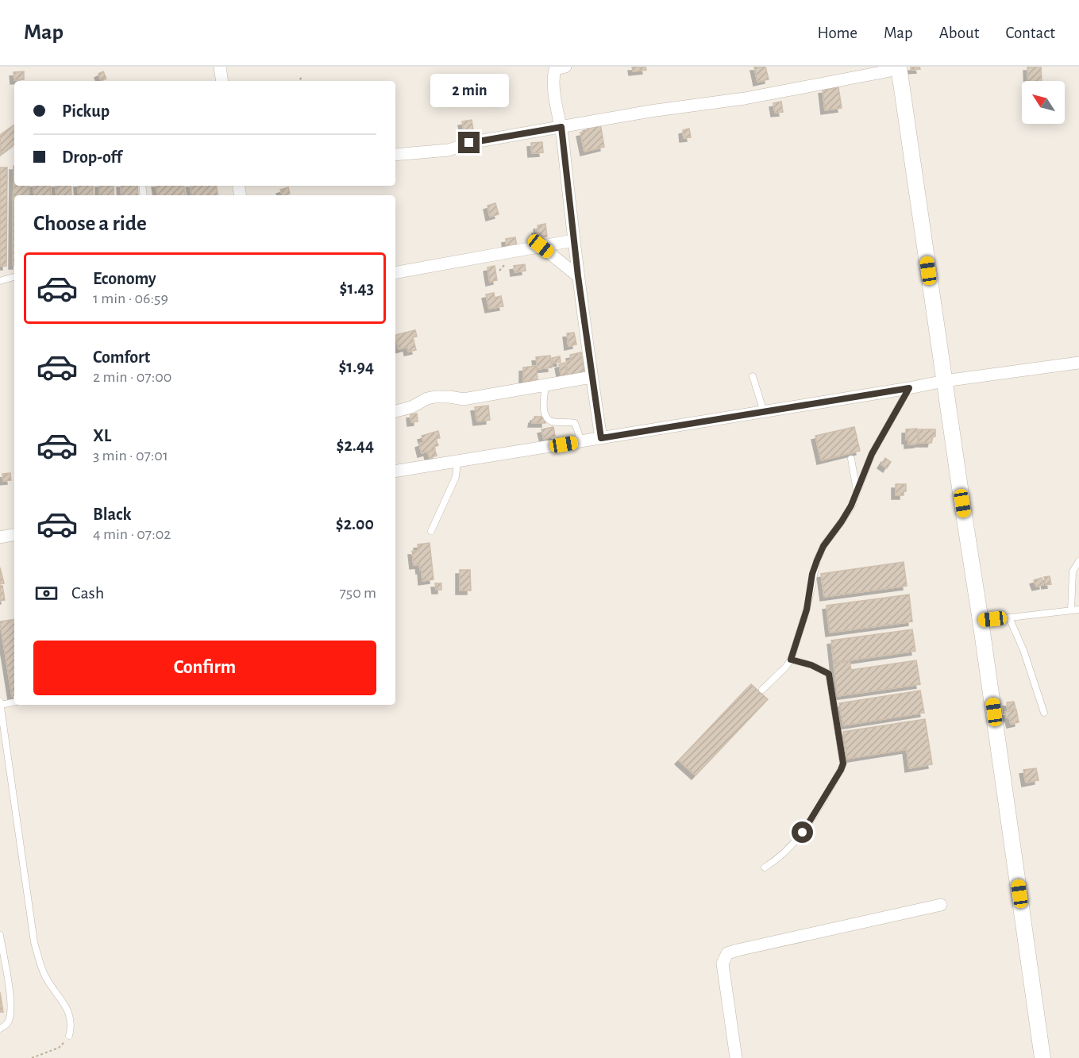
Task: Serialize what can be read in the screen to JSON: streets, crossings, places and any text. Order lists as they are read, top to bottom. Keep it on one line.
{"north":"top left","page":{"header":"Map","nav":["Home","Map","About","Contact"],"bubble":"2 min","banner":["Pickup","Drop-off"],"heading":"Choose a ride","list":[{"name":"Economy","note":"1 min · 06:59","value":"$1.43"},{"name":"Comfort","note":"2 min · 07:00","value":"$1.94"},{"name":"XL","note":"3 min · 07:01","value":"$2.44"},{"name":"Black","note":"4 min · 07:02","value":"$2.00"}],"pay":["Cash","750 m"],"buttons":"Confirm"}}
